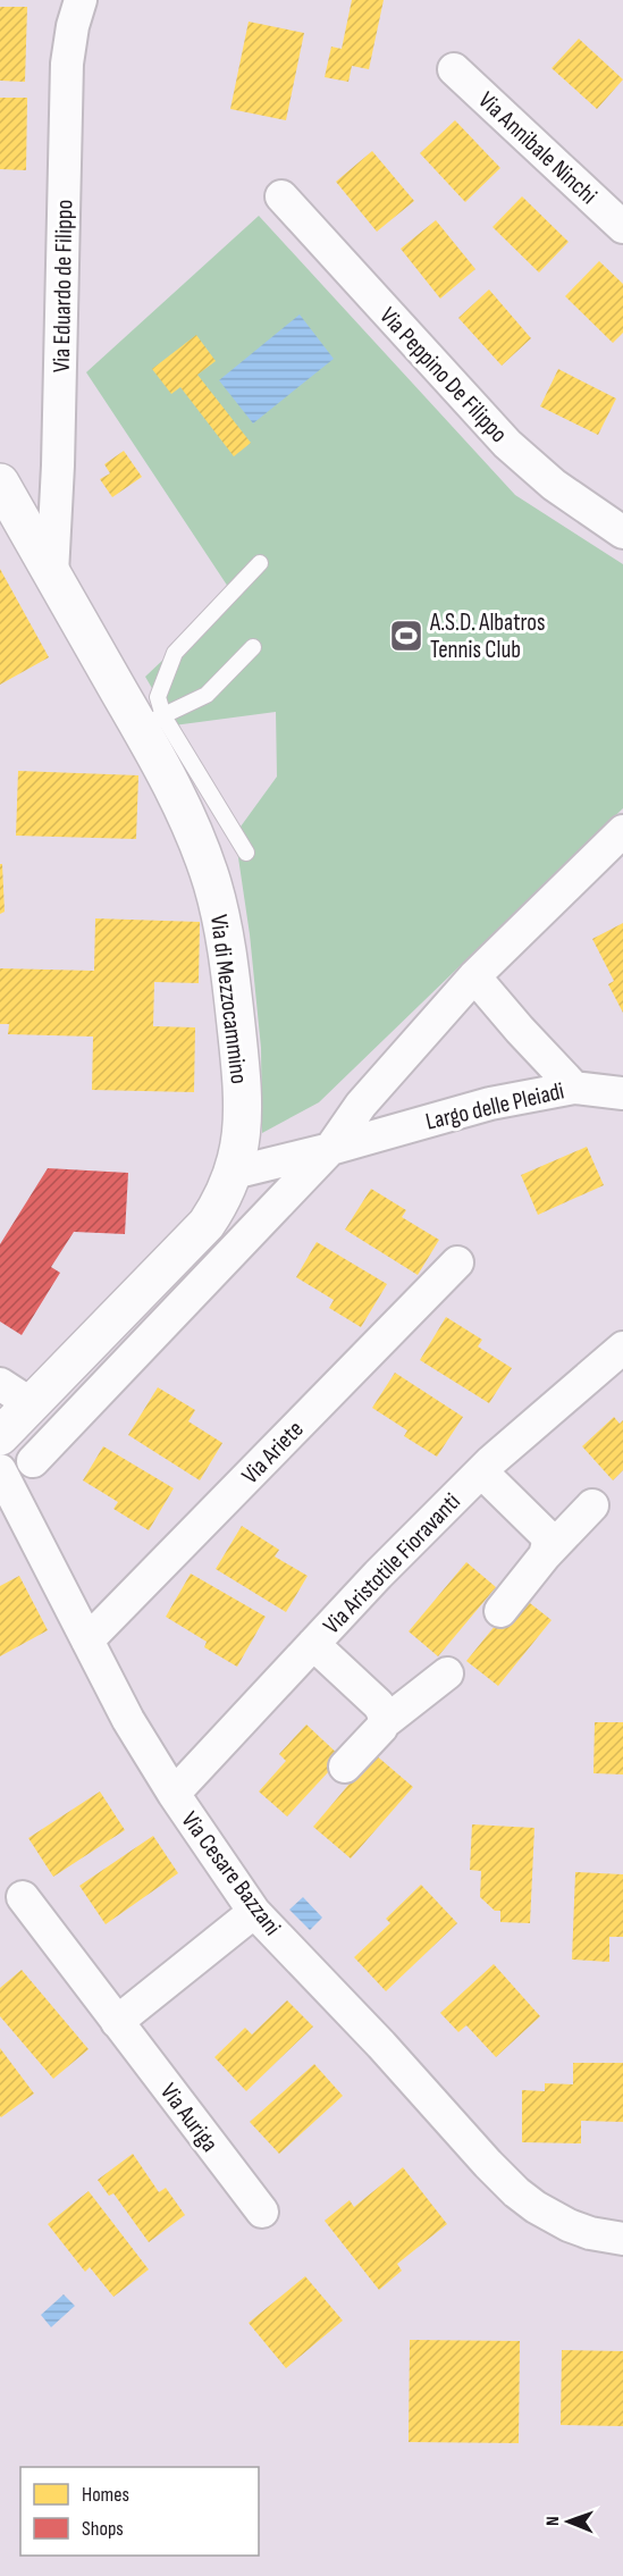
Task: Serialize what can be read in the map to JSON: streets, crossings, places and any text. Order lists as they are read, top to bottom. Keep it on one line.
{"streets":{"main road":["Via di Mezzocammino"],"street":["Via Annibale Ninchi","Via Eduardo de Filippo","Via Peppino De Filippo","Largo delle Pleiadi","Via Ariete","Via Aristotile Fioravanti","Via Cesare Bazzani","Via Auriga"]},"crossings":[["Via Eduardo de Filippo","Via di Mezzocammino"],["Via di Mezzocammino","Largo delle Pleiadi"],["Via Ariete","Via Cesare Bazzani"],["Via Aristotile Fioravanti","Via Cesare Bazzani"]],"places":{"sports":["A.S.D. Albatros Tennis Club"]},"legend":["Homes","Shops"],"north":"left"}
